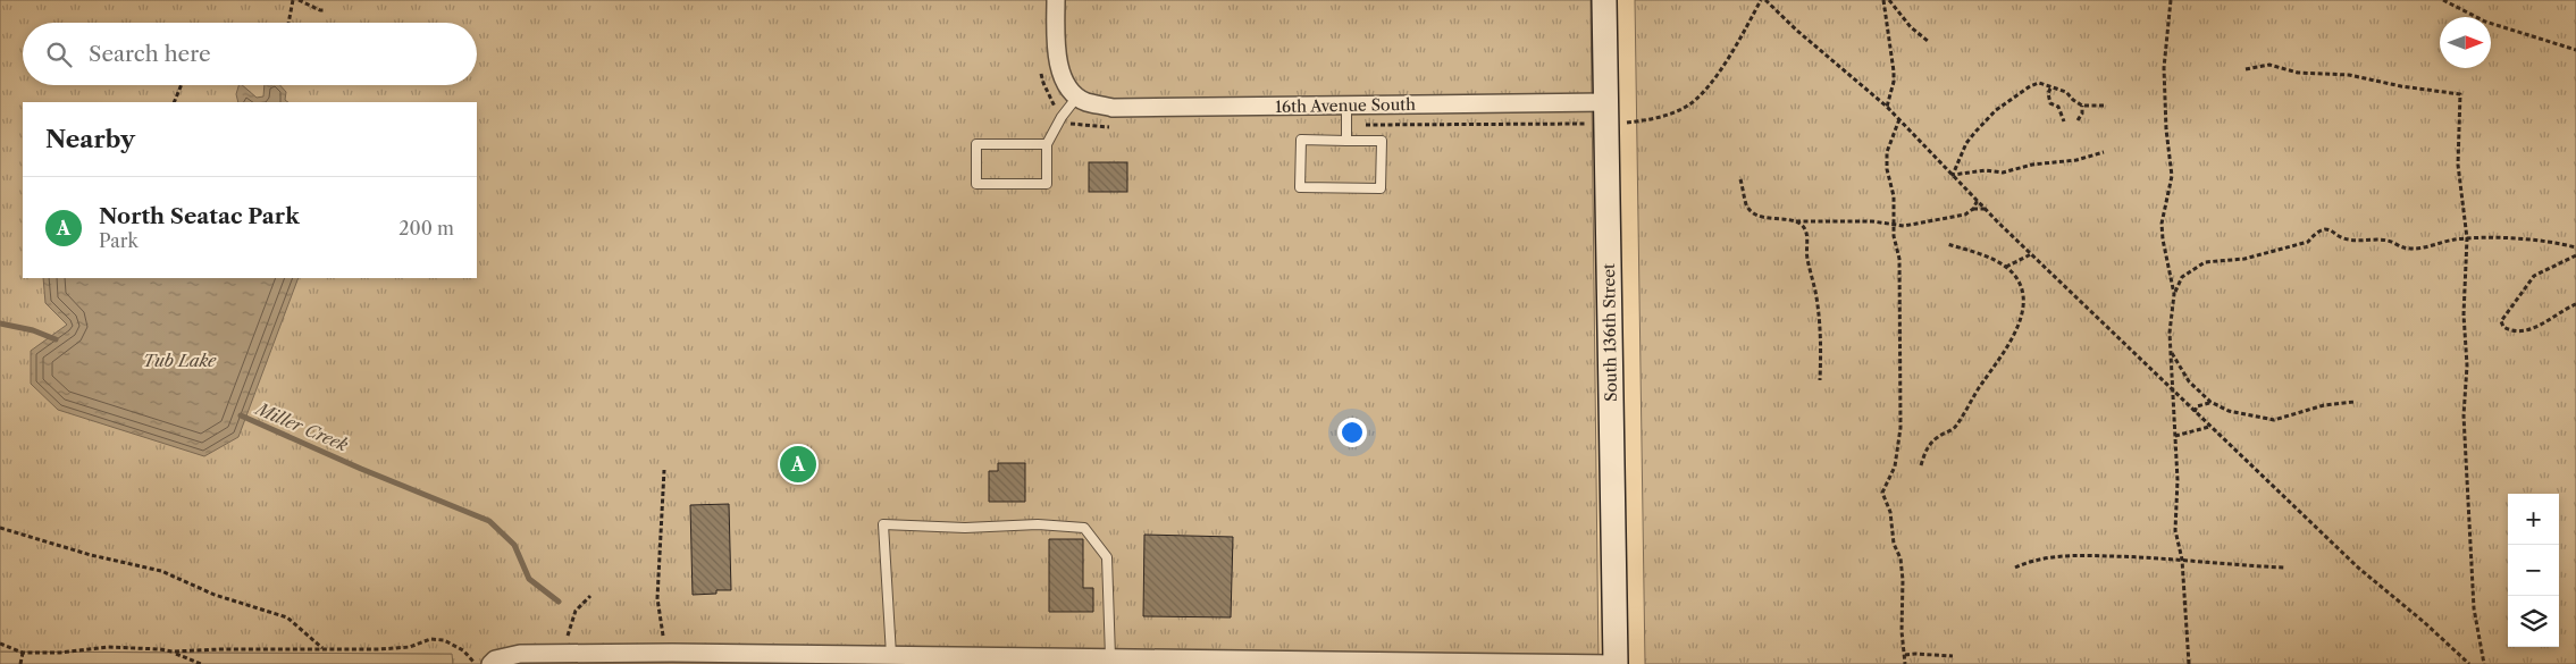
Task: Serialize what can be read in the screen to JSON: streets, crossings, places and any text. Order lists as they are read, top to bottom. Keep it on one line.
{"streets":{"street":["16th Avenue South","South 136th Street"]},"crossings":[["16th Avenue South","South 136th Street"]],"water":["Tub Lake","Miller Creek"],"north":"right","page":{"search":"Search here","heading":"Nearby","list":[{"mark":"A","name":"North Seatac Park","note":"Park","value":"200 m"}],"pins":"A","map_buttons":["+","−"]}}
